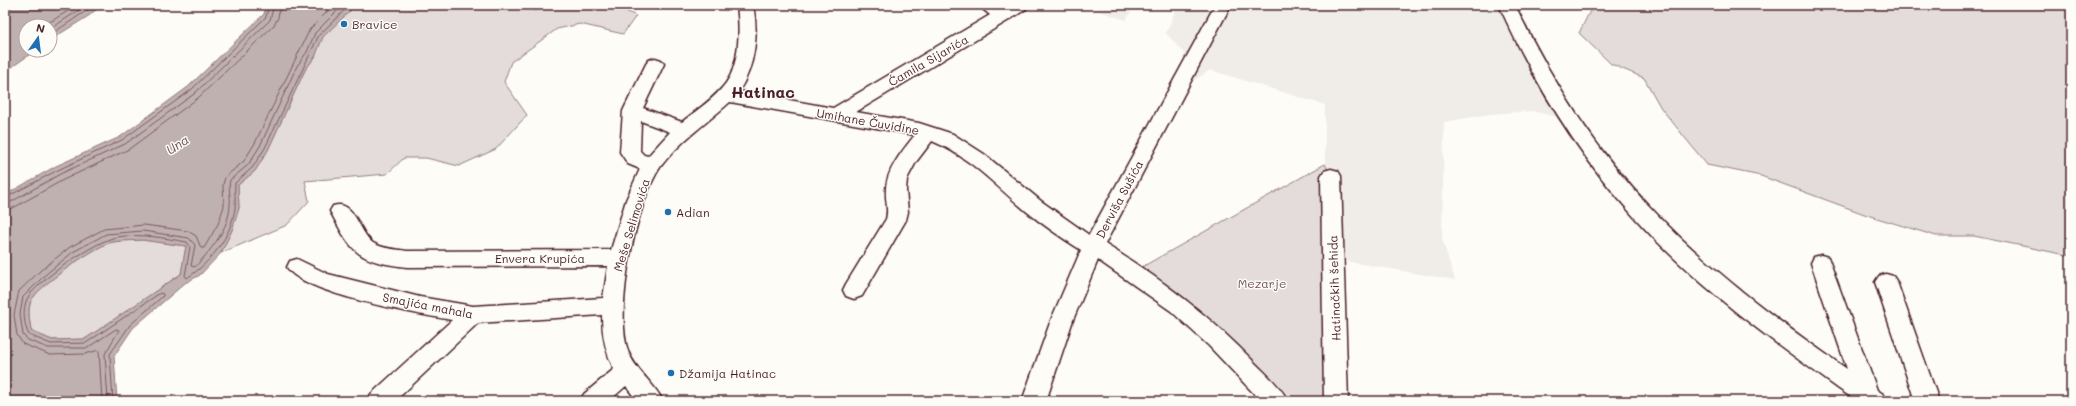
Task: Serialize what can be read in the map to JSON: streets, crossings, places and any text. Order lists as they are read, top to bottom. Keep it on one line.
{"streets":{"street":["Ćamila Sijarića","Umihane Čuvidine","Derviša Sušića","Meše Selimovića","Envera Krupića","Hatinačkih šehida","Smajića mahala"]},"crossings":[["Ćamila Sijarića","Umihane Čuvidine"],["Umihane Čuvidine","Derviša Sušića"],["Umihane Čuvidine","Meše Selimovića"],["Meše Selimovića","Envera Krupića"],["Meše Selimovića","Smajića mahala"]],"districts":["Hatinac"],"water":["Una"],"parks":["Mezarje"],"places":["Bravice","Adian","Džamija Hatinac"],"north":"top"}
